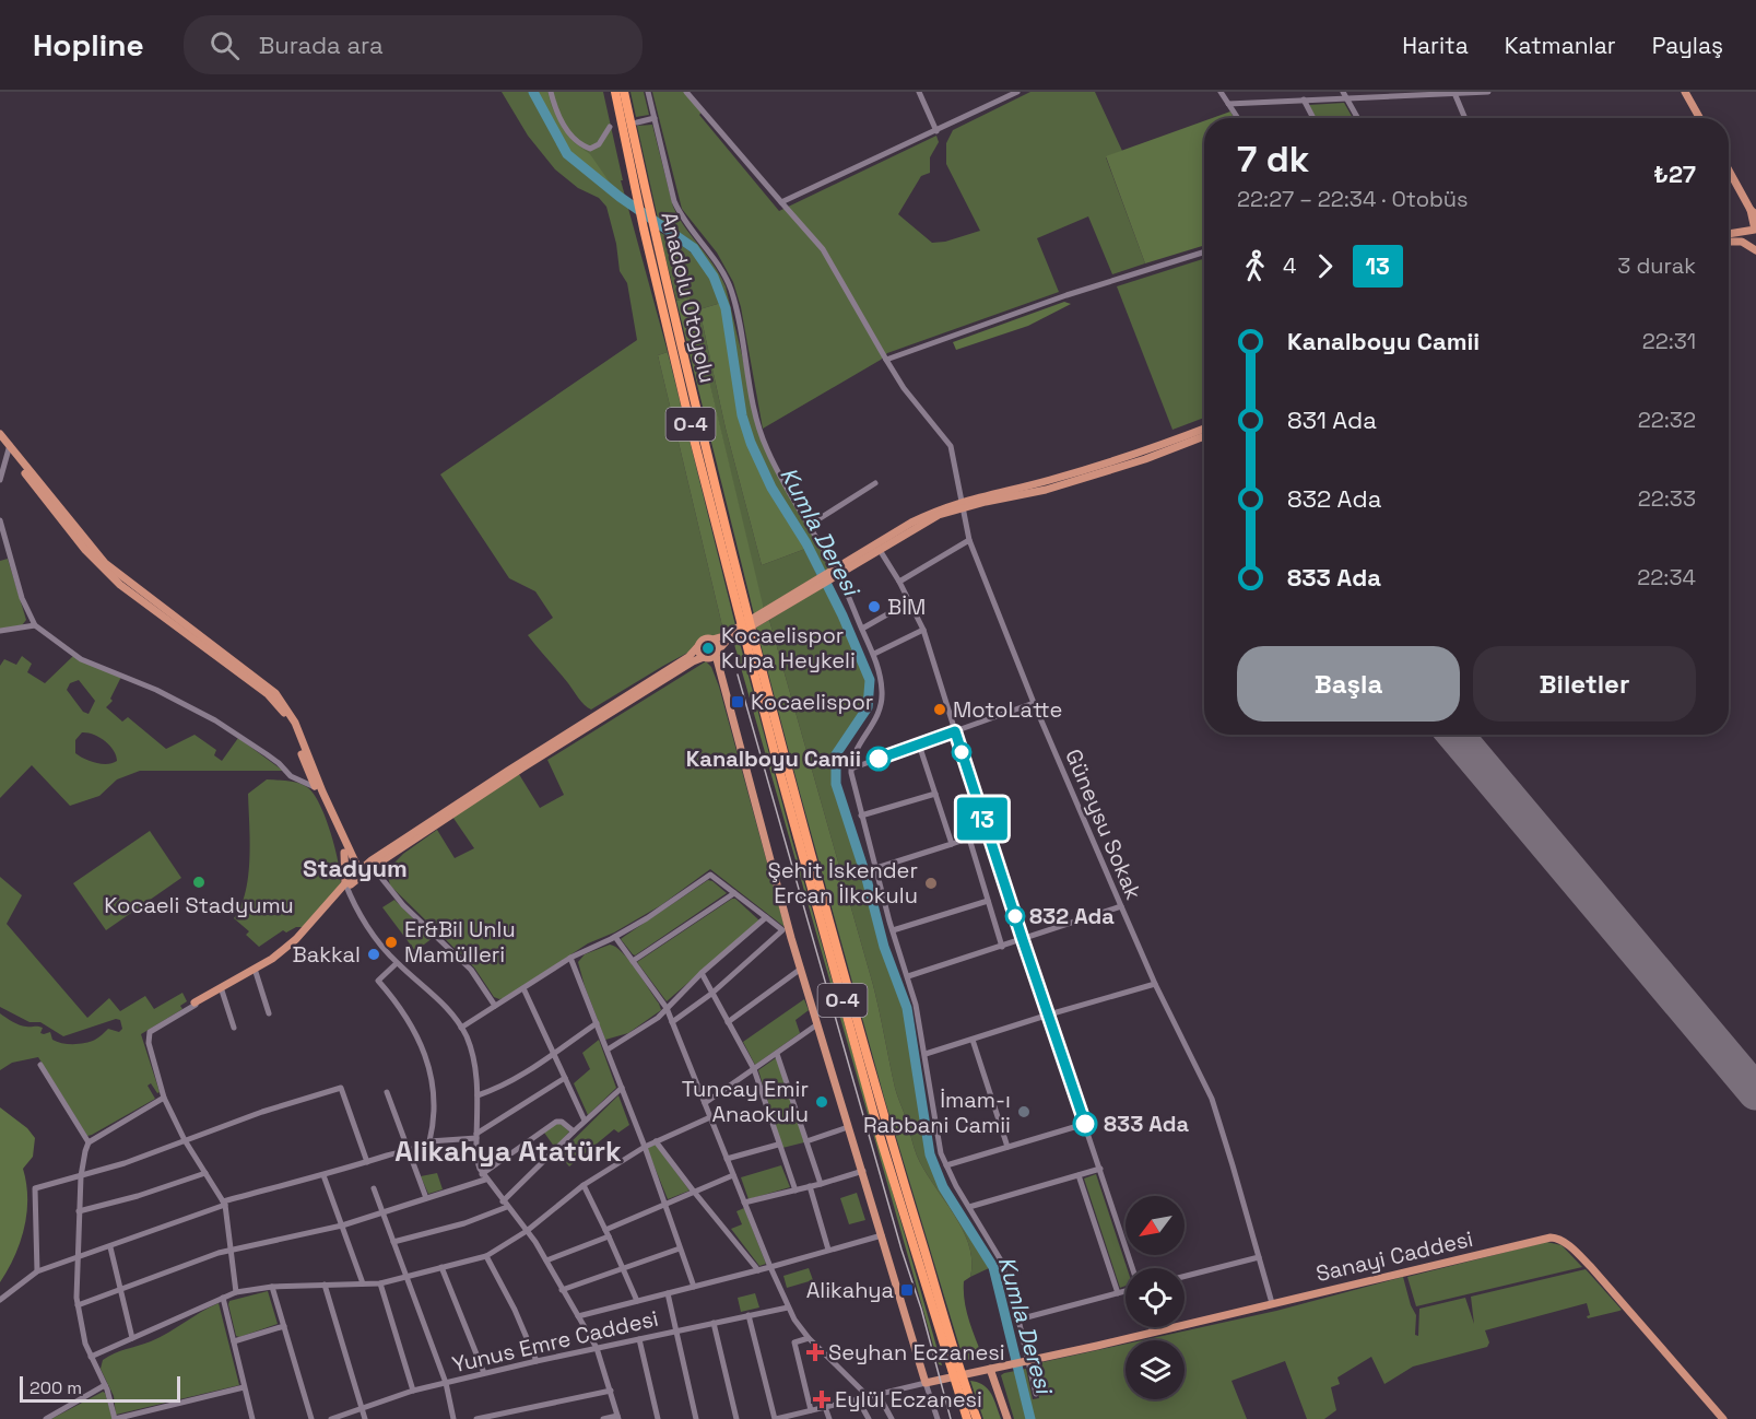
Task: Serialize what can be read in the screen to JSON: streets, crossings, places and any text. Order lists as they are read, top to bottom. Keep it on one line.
{"streets":{"highway":["Anadolu Otoyolu","O-4"],"main road":["Sanayi Caddesi"],"street":["Güneysu Sokak","Yunus Emre Caddesi"]},"crossings":[["Güneysu Sokak","Sanayi Caddesi"]],"districts":["Stadyum","Alikahya Atatürk"],"water":["Kumla Deresi"],"places":{"other":["BİM","Kocaelispor Kupa Heykeli","MotoLatte","Kanalboyu Camii","Kocaeli Stadyumu","Şehit İskender Ercan İlkokulu","832 Ada","Er&Bil Unlu Mamülleri","Bakkal","Tuncay Emir Anaokulu","İmam-ı Rabbani Camii","833 Ada"],"transit":["Kocaelispor","Alikahya"],"health":["Seyhan Eczanesi","Eylül Eczanesi"]},"lines":["bus line 13"],"scale_bar":"200 m","north":"bottom left","page":{"header":"Hopline","search":"Burada ara","nav":["Harita","Katmanlar","Paylaş"],"on_map":"13","heading":["7 dk","22:27 – 22:34 · Otobüs","₺27"],"legs":["4","13","3 durak"],"list":[{"name":"Kanalboyu Camii","value":"22:31"},{"name":"831 Ada","value":"22:32"},{"name":"832 Ada","value":"22:33"},{"name":"833 Ada","value":"22:34"}],"buttons":["Başla","Biletler"],"scale":"200 m"}}
